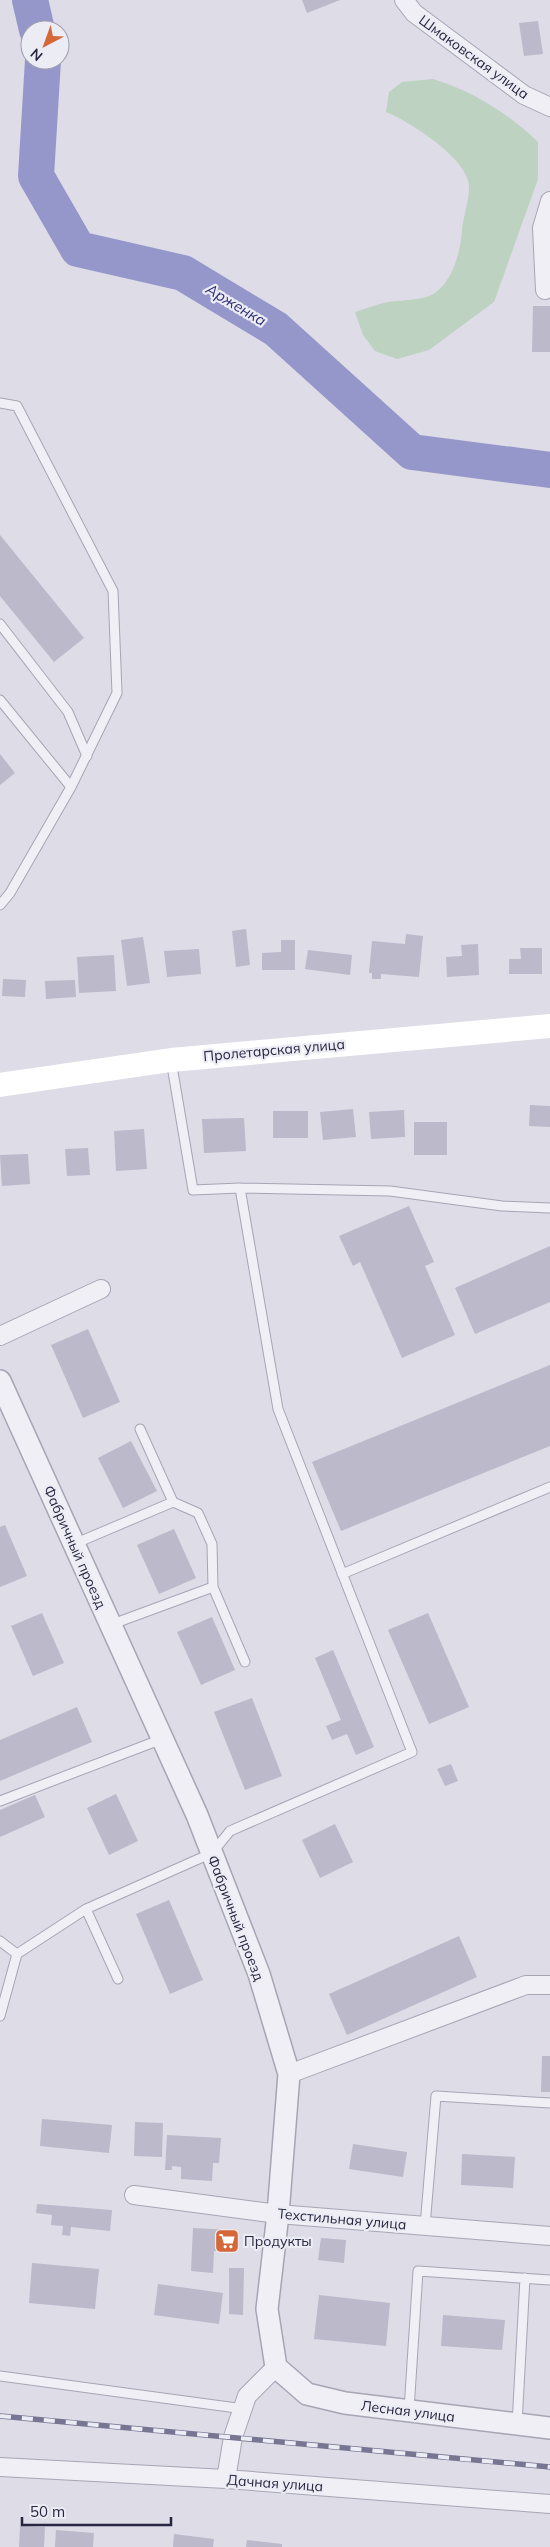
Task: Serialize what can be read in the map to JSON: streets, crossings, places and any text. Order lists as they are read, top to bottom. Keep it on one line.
{"streets":{"main road":["Пролетарская улица"],"street":["Шмаковская улица","Фабричный проезд","Техстильная улица","Лесная улица","Дачная улица"]},"crossings":[["Фабричный проезд","Техстильная улица"],["Фабричный проезд","Лесная улица"]],"water":["Арженка"],"places":{"supermarket":["Продукты"]},"scale_bar":"50 m","north":"bottom left"}
